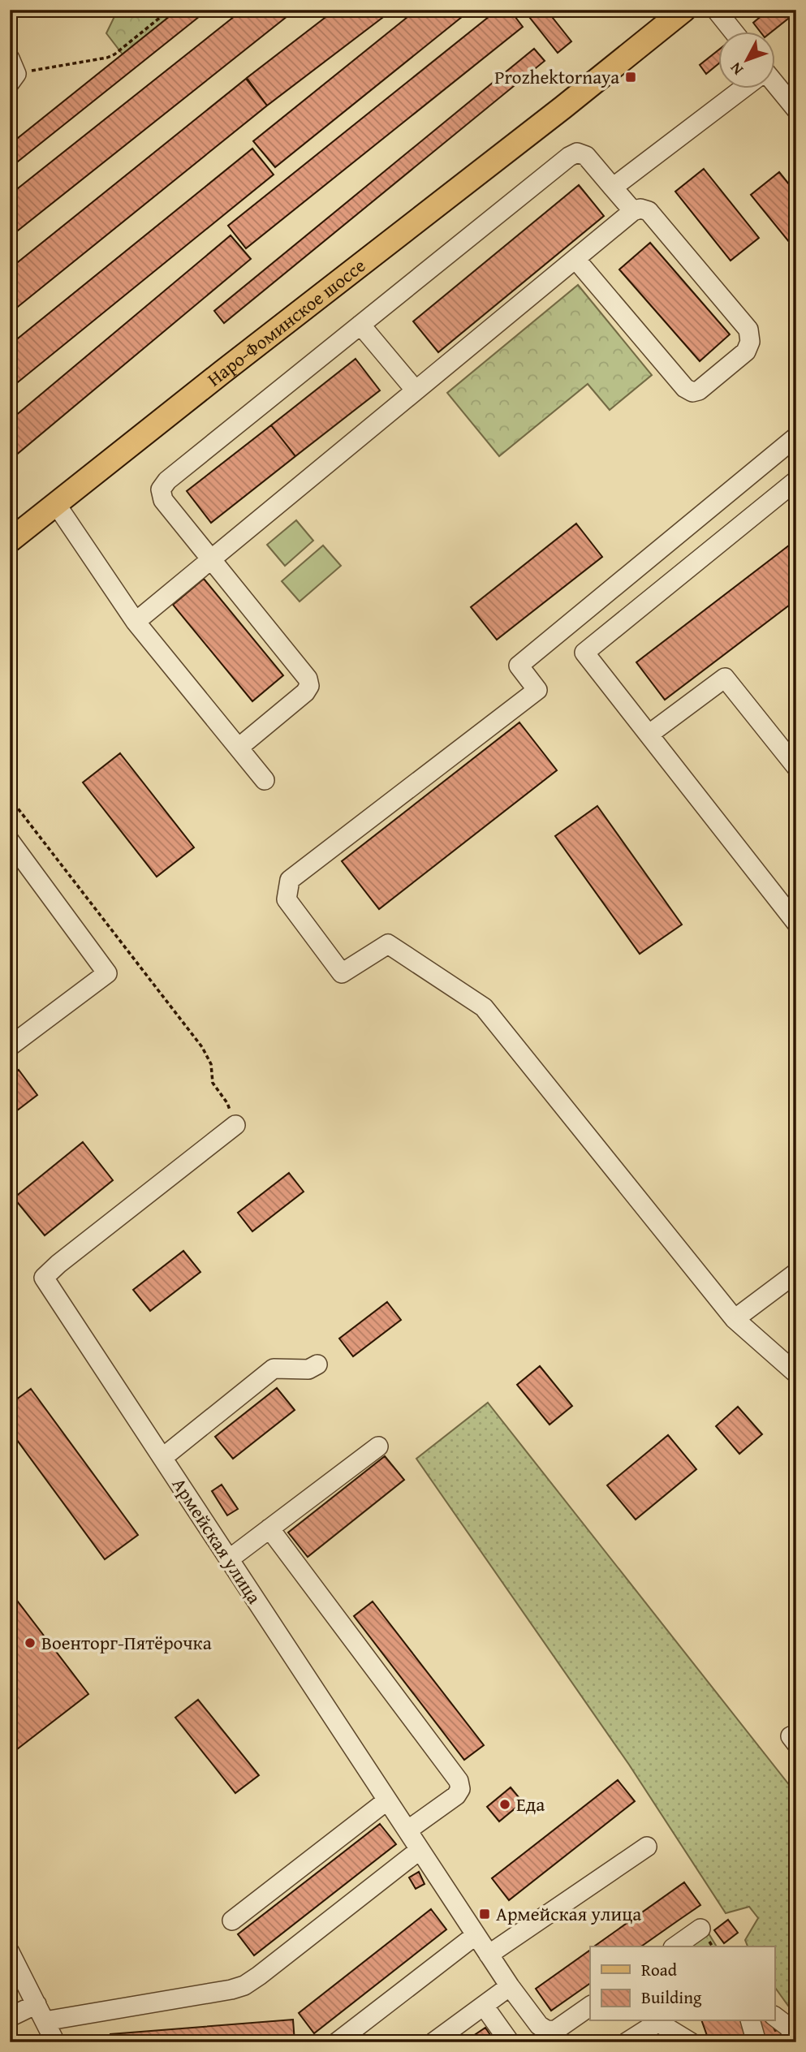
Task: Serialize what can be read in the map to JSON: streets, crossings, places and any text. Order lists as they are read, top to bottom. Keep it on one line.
{"streets":{"main road":["Наро-Фоминское шоссе"],"street":["Армейская улица"]},"places":{"transit":["Prozhektornaya","Армейская улица"],"other":["Военторг-Пятёрочка","Еда"]},"legend":["Road","Building"],"north":"bottom left"}
